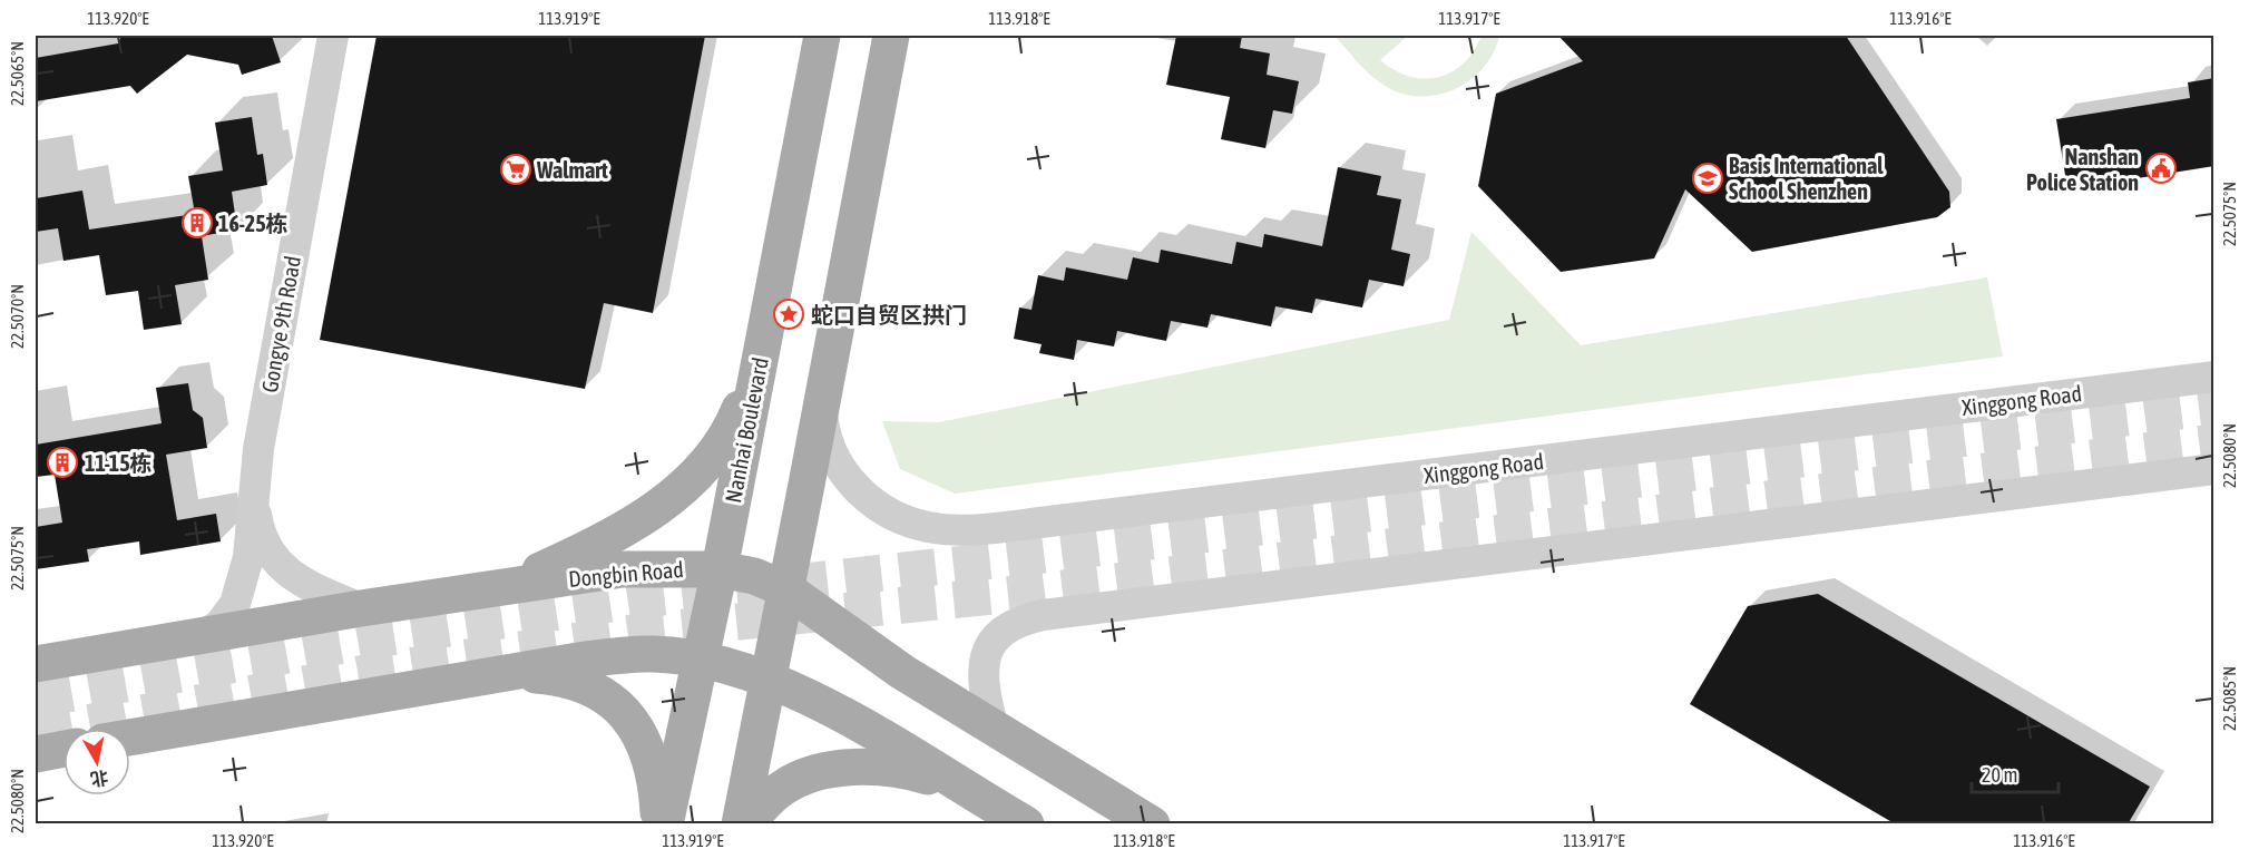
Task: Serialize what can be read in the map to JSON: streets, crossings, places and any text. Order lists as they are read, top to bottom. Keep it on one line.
{"streets":{"main road":["Nanhai Boulevard","Dongbin Road"],"street":["Gongye 9th Road","Xinggong Road"]},"crossings":[["Gongye 9th Road","Dongbin Road"],["Nanhai Boulevard","Dongbin Road"]],"places":{"public building":["Nanshan Police Station"],"supermarket":["Walmart"],"school or university":["Basis International School Shenzhen"],"building":["16-25栋","11-15栋"],"place":["蛇口自贸区拱门"]},"scale_bar":"20 m","north":"bottom","coordinates":["113.920°E","113.919°E","113.918°E","113.917°E","113.916°E","22.5065°N","22.5075°N","22.5070°N","22.5080°N","22.5085°N"]}
